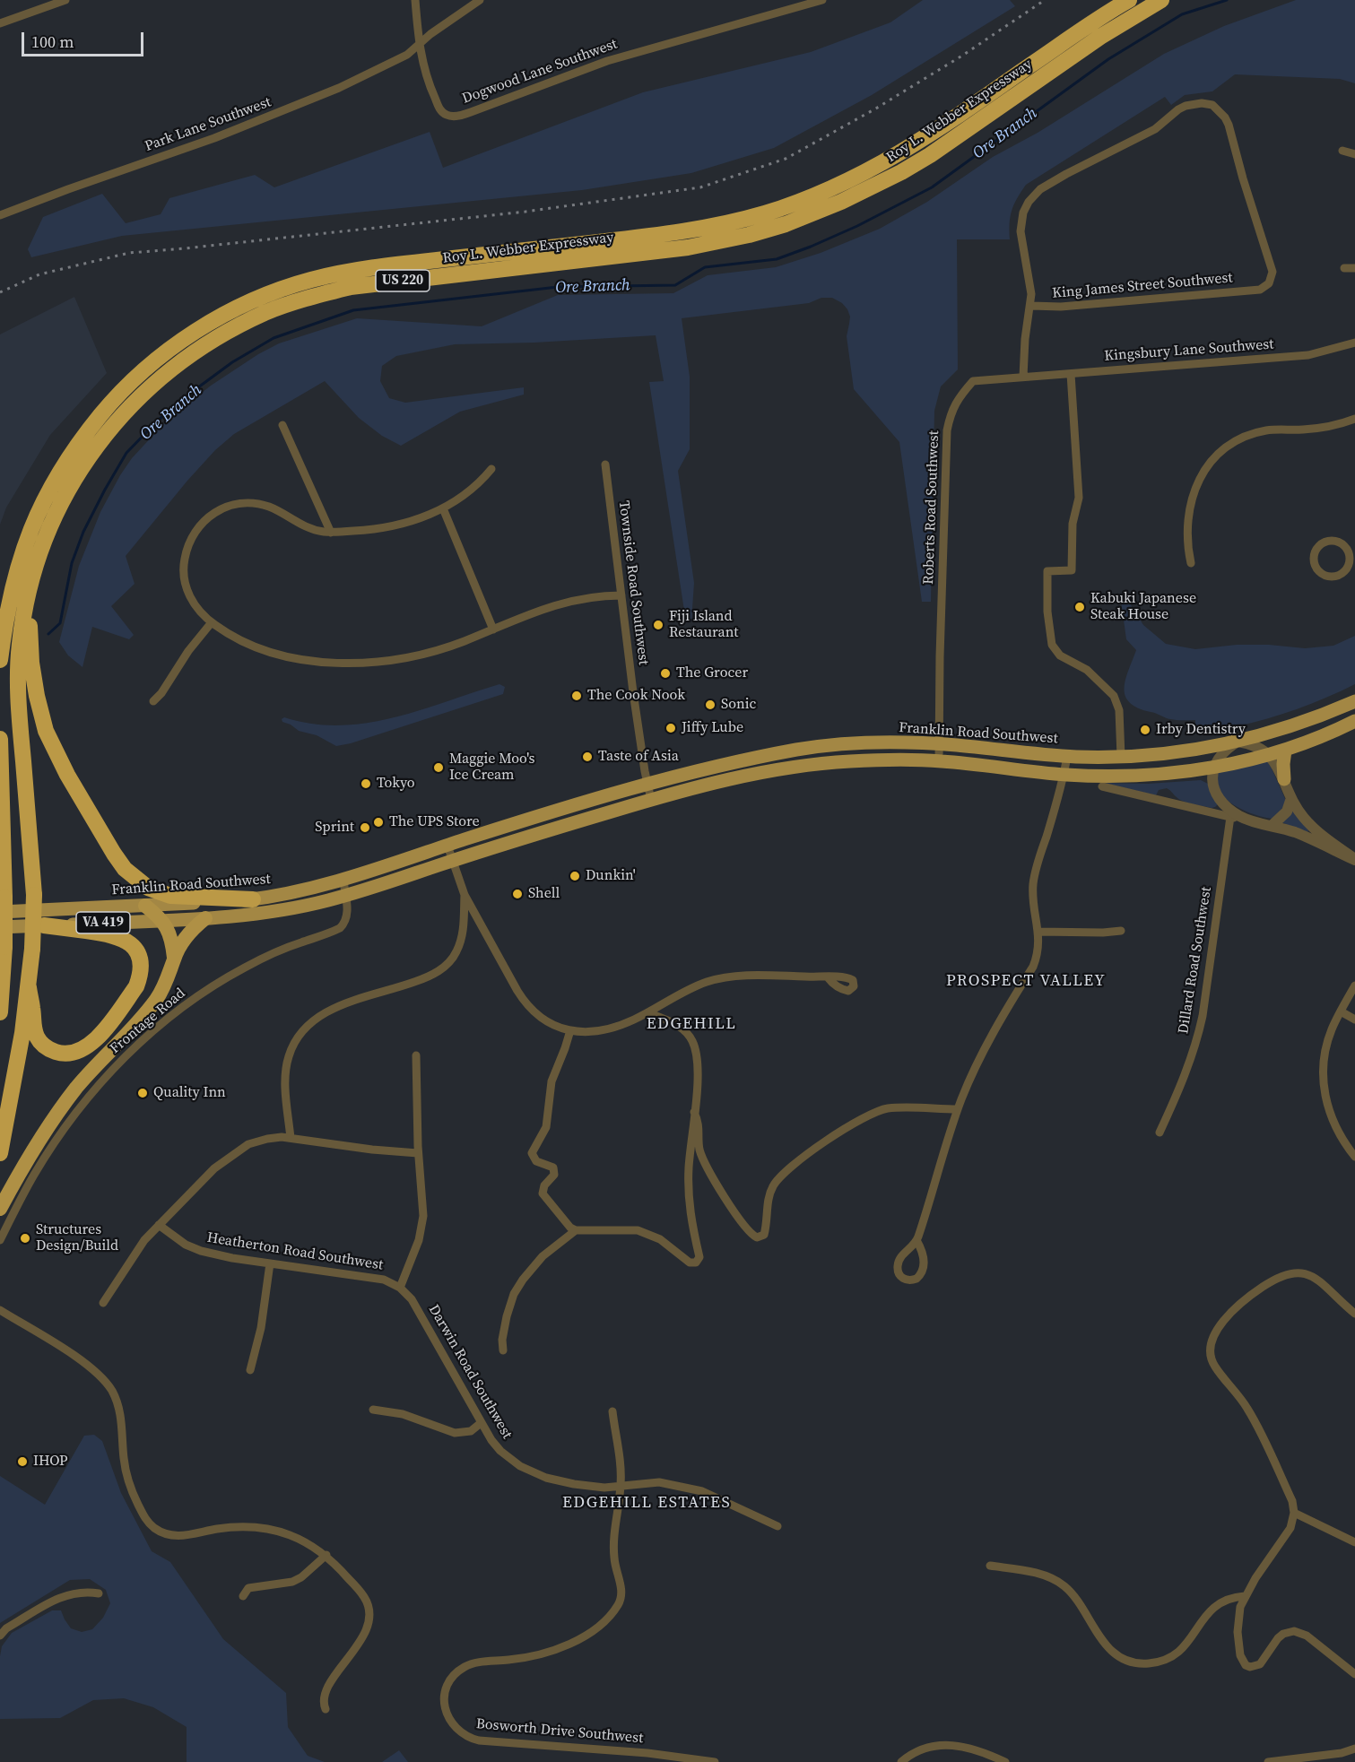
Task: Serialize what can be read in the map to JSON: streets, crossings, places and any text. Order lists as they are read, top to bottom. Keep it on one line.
{"streets":{"highway":["Roy L. Webber Expressway","US 220"],"main road":["Franklin Road Southwest","VA 419"],"street":["Dogwood Lane Southwest","Park Lane Southwest","King James Street Southwest","Kingsbury Lane Southwest","Roberts Road Southwest","Townside Road Southwest","Dillard Road Southwest","Frontage Road","Heatherton Road Southwest","Darwin Road Southwest","Bosworth Drive Southwest"]},"crossings":[["Dogwood Lane Southwest","Park Lane Southwest"],["Kingsbury Lane Southwest","Roberts Road Southwest"],["Roberts Road Southwest","Franklin Road Southwest"],["Townside Road Southwest","Franklin Road Southwest"],["Franklin Road Southwest","VA 419"],["Franklin Road Southwest","Frontage Road"],["Heatherton Road Southwest","Darwin Road Southwest"],["Darwin Road Southwest","Bosworth Drive Southwest"]],"districts":["PROSPECT VALLEY","EDGEHILL","EDGEHILL ESTATES"],"water":["Ore Branch"],"places":["Kabuki Japanese Steak House","Fiji Island Restaurant","The Grocer","The Cook Nook","Sonic","Jiffy Lube","Irby Dentistry","Taste of Asia","Maggie Moo's Ice Cream","Tokyo","The UPS Store","Sprint","Dunkin'","Shell","Quality Inn","Structures Design/Build","IHOP"],"scale_bar":"100 m"}
